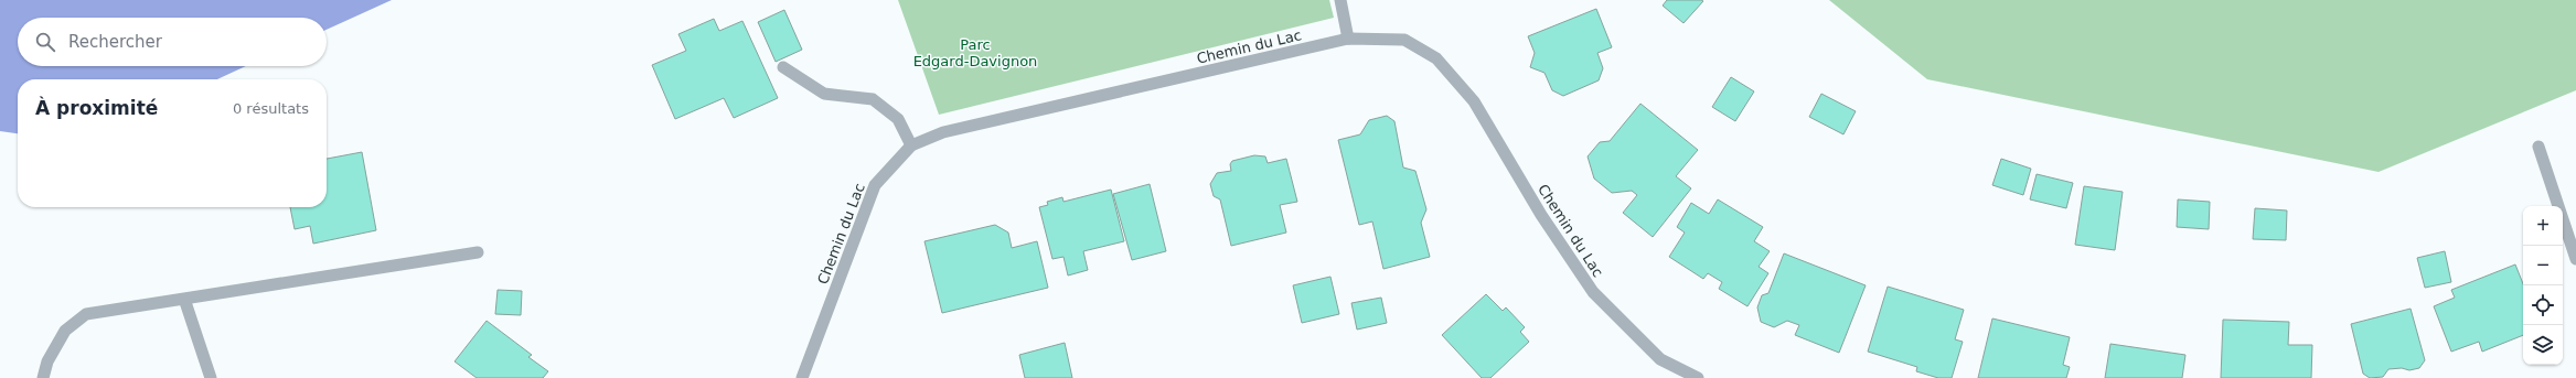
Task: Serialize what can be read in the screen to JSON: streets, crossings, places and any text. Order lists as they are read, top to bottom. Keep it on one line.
{"streets":{"street":["Chemin du Lac"]},"parks":["Parc Edgard-Davignon"],"page":{"search":"Rechercher","heading":["À proximité","0 résultats"],"map_buttons":["+","−"]}}
